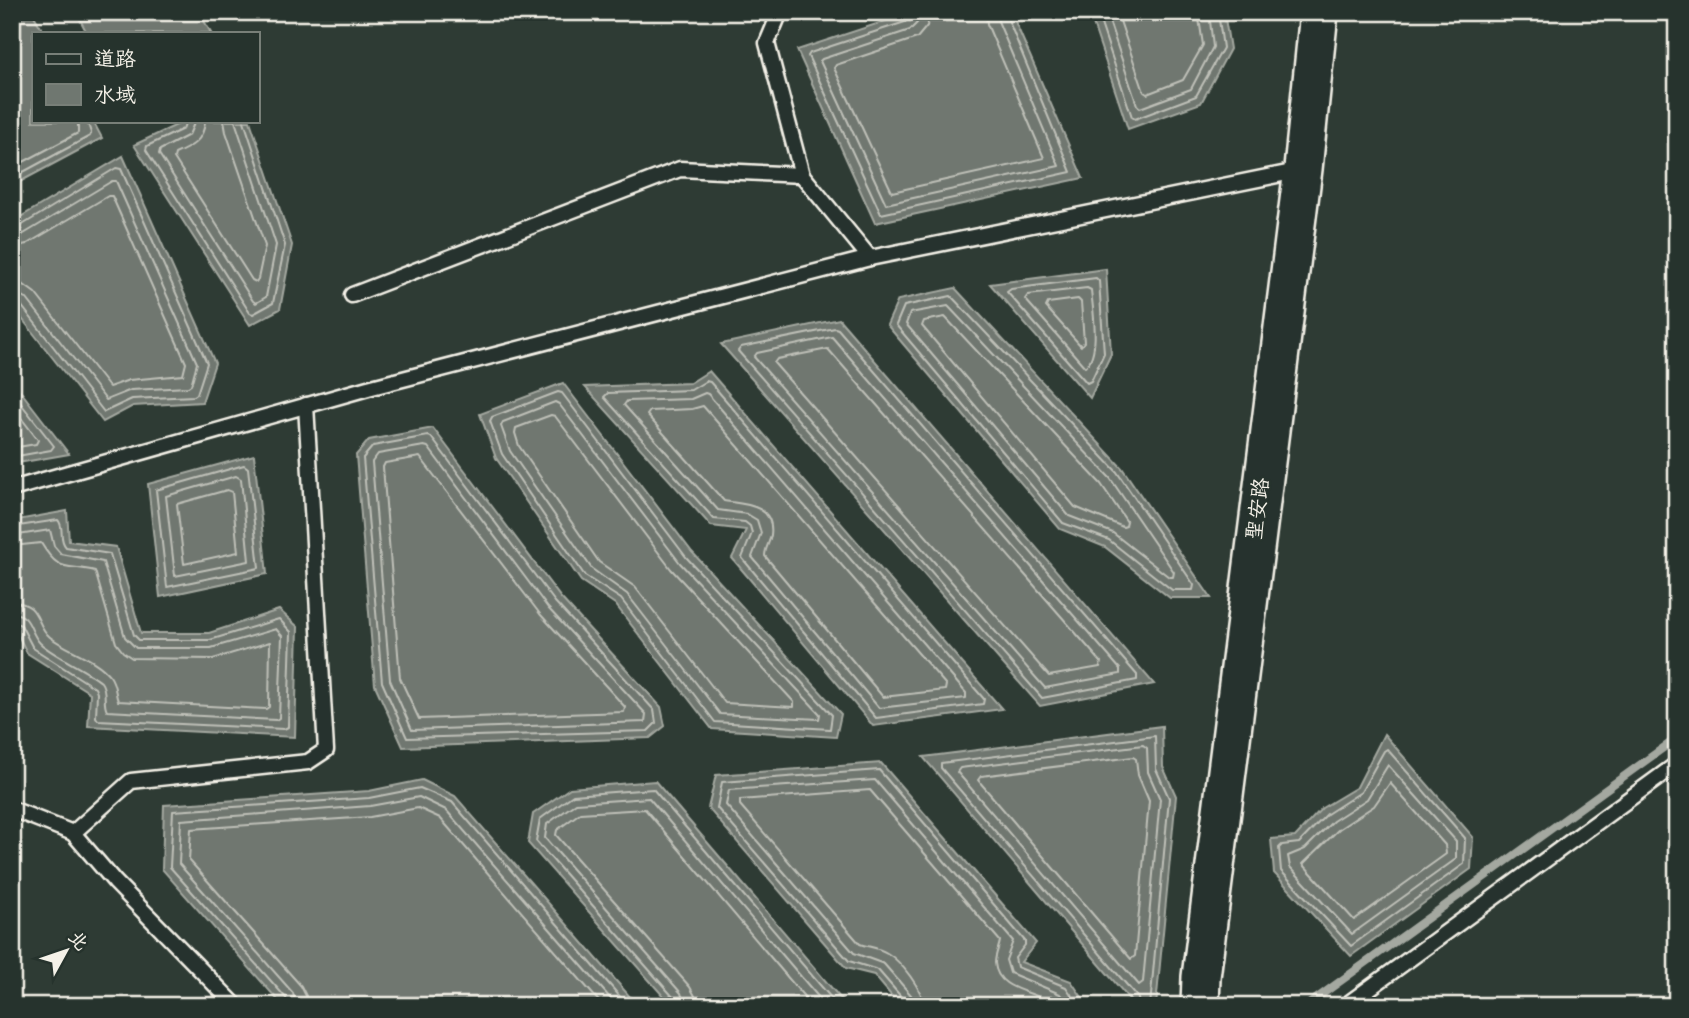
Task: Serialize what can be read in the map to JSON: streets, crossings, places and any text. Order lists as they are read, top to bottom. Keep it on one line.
{"streets":{"street":["聖安路"]},"legend":["道路","水域"],"north":"top right"}
